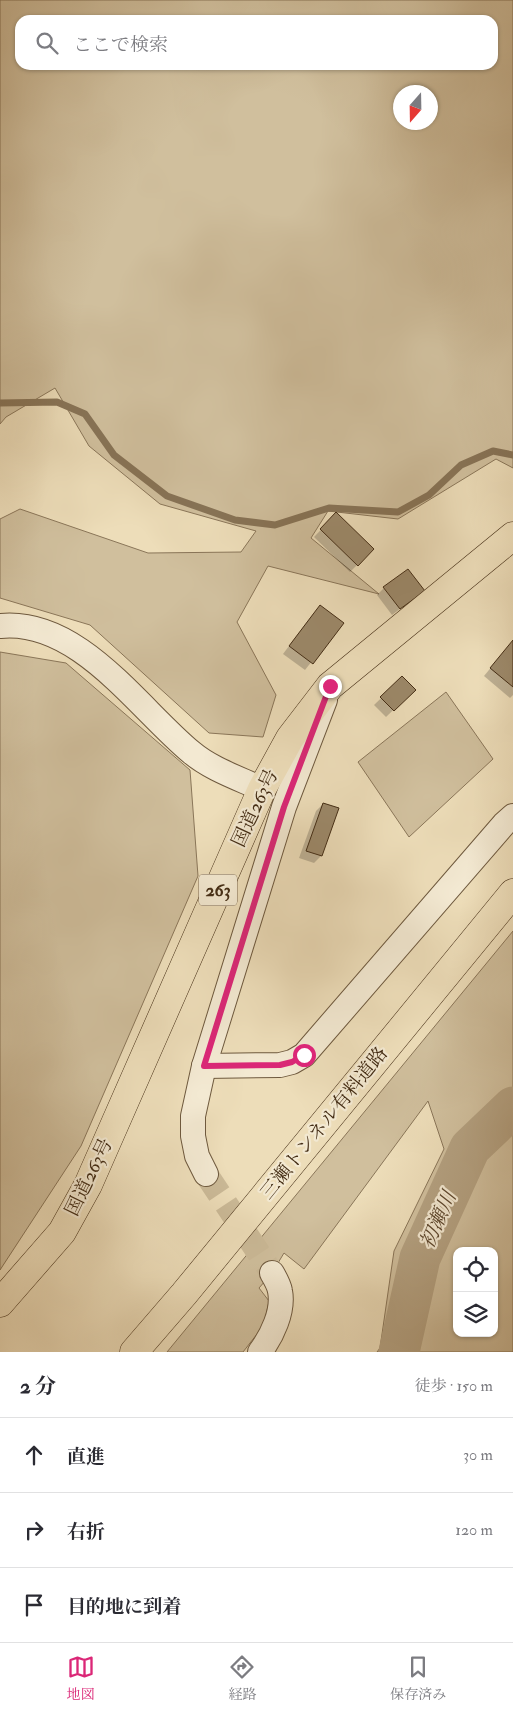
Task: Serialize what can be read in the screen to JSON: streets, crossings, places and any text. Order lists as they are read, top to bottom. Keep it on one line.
{"streets":{"highway":["国道263号","263","三瀬トンネル有料道路"]},"water":["初瀬川"],"north":"bottom","page":{"search":"ここで検索","heading":["2 分","徒歩 · 150 m"],"list":[["直進","30 m"],["右折","120 m"],"目的地に到着"],"nav":["地図","経路","保存済み"]}}
